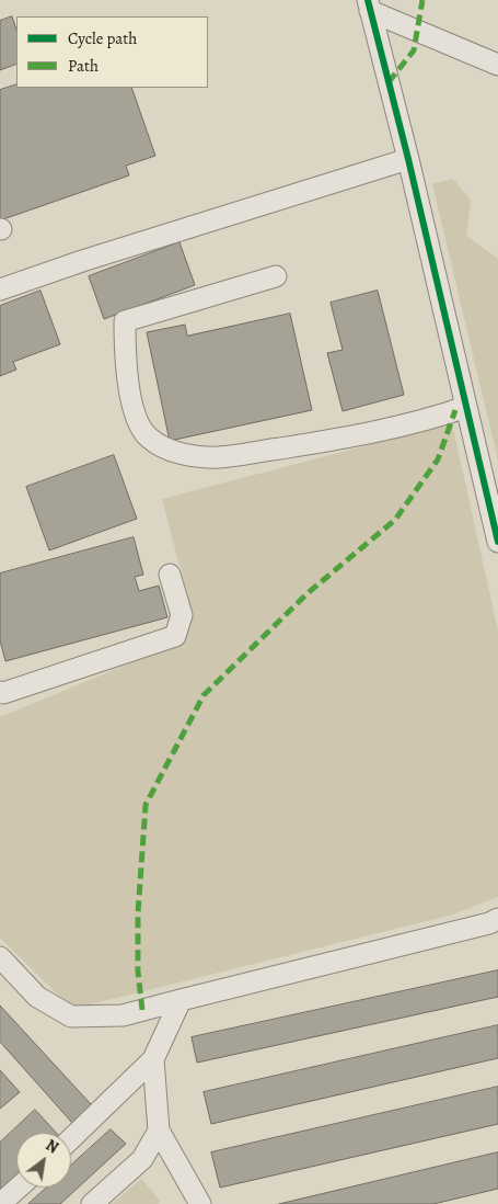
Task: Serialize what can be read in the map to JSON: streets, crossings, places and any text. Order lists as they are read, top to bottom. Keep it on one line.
{"legend":["Cycle path","Path"],"north":"top right"}
